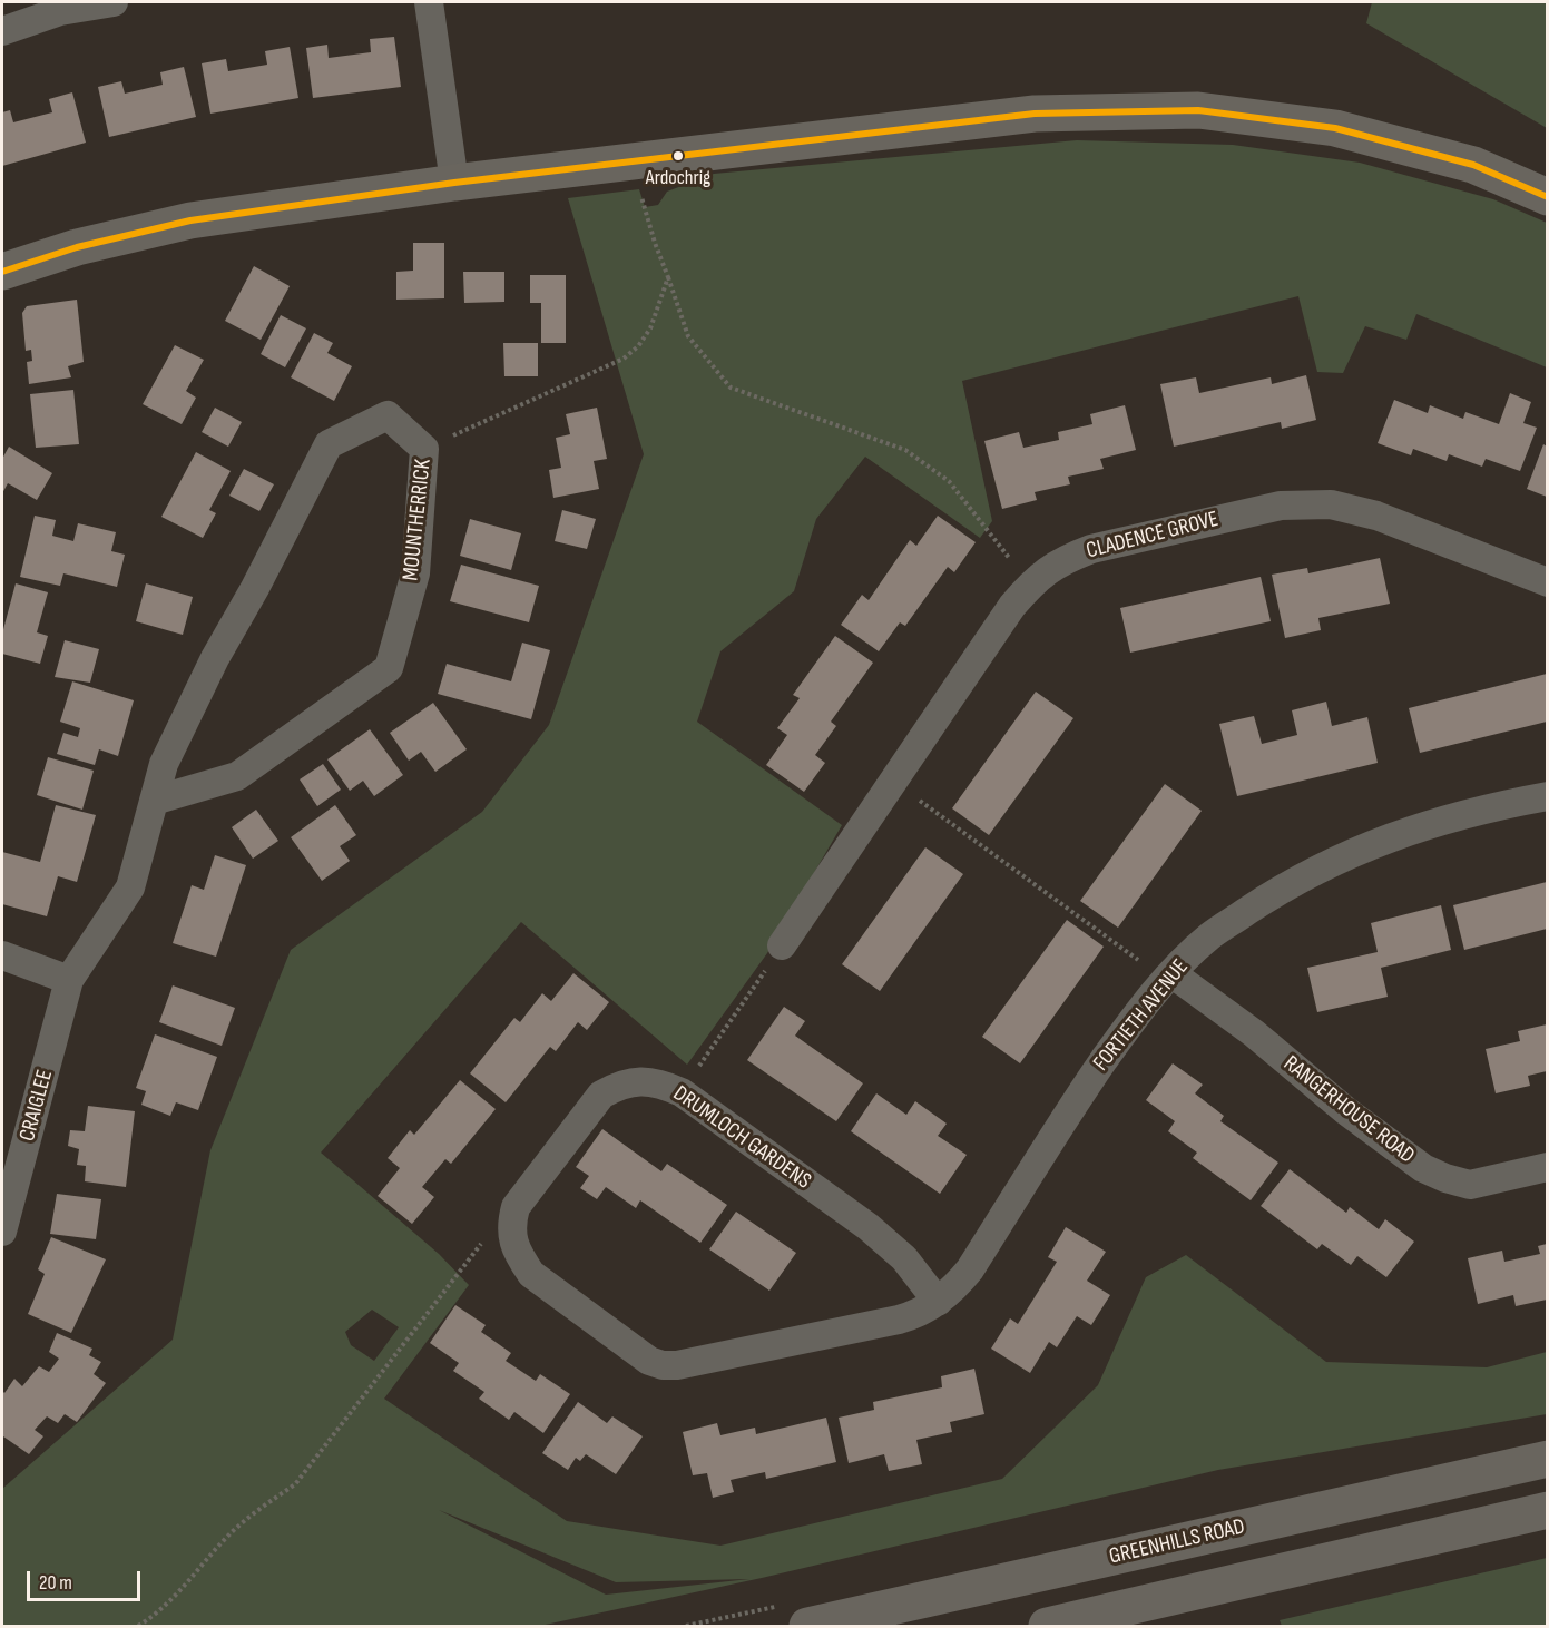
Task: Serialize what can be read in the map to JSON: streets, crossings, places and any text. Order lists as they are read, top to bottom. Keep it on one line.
{"streets":{"street":["MOUNTHERRICK","CLADENCE GROVE","FORTIETH AVENUE","CRAIGLEE","RANGERHOUSE ROAD","DRUMLOCH GARDENS","GREENHILLS ROAD"]},"crossings":[["MOUNTHERRICK","CRAIGLEE"],["FORTIETH AVENUE","RANGERHOUSE ROAD"],["FORTIETH AVENUE","DRUMLOCH GARDENS"]],"places":["Ardochrig"],"scale_bar":"20 m"}
